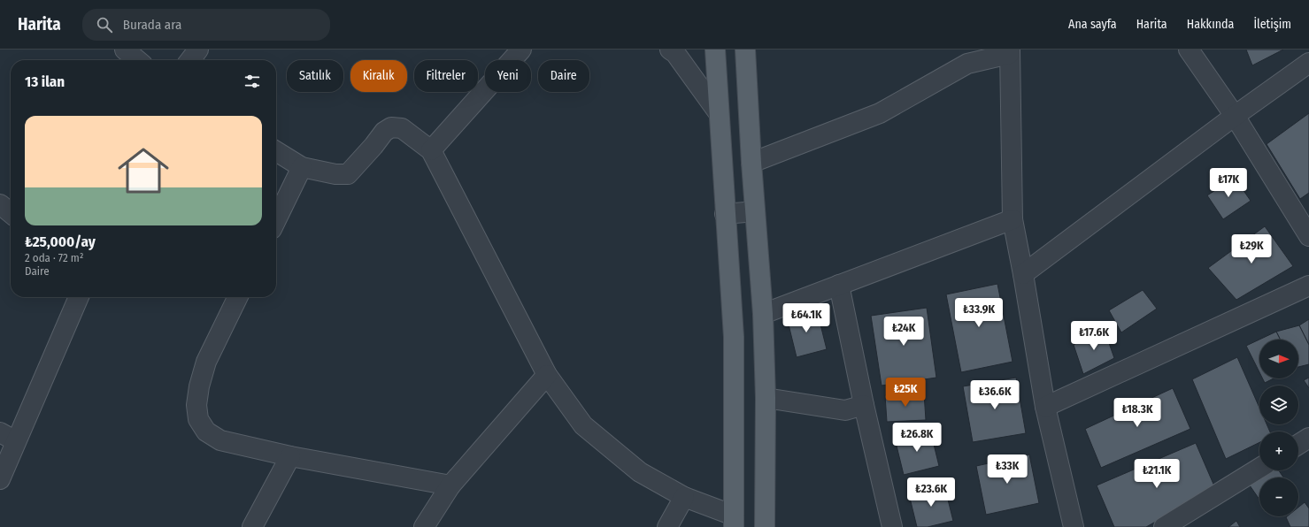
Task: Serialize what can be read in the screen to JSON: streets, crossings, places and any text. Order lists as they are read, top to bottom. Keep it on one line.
{"north":"right","page":{"header":"Harita","search":"Burada ara","nav":["Ana sayfa","Harita","Hakkında","İletişim"],"chip":["Satılık","Kiralık","Filtreler","Yeni","Daire"],"heading":"13 ilan","list":[{"name":"₺25,000/ay","note":"2 oda · 72 m² · Daire"}],"price":["₺17K","₺29K","₺33.9K","₺64.1K","₺24K","₺17.6K","₺25K","₺36.6K","₺18.3K","₺26.8K","₺33K","₺21.1K","₺23.6K"],"map_buttons":["+","−"]}}
